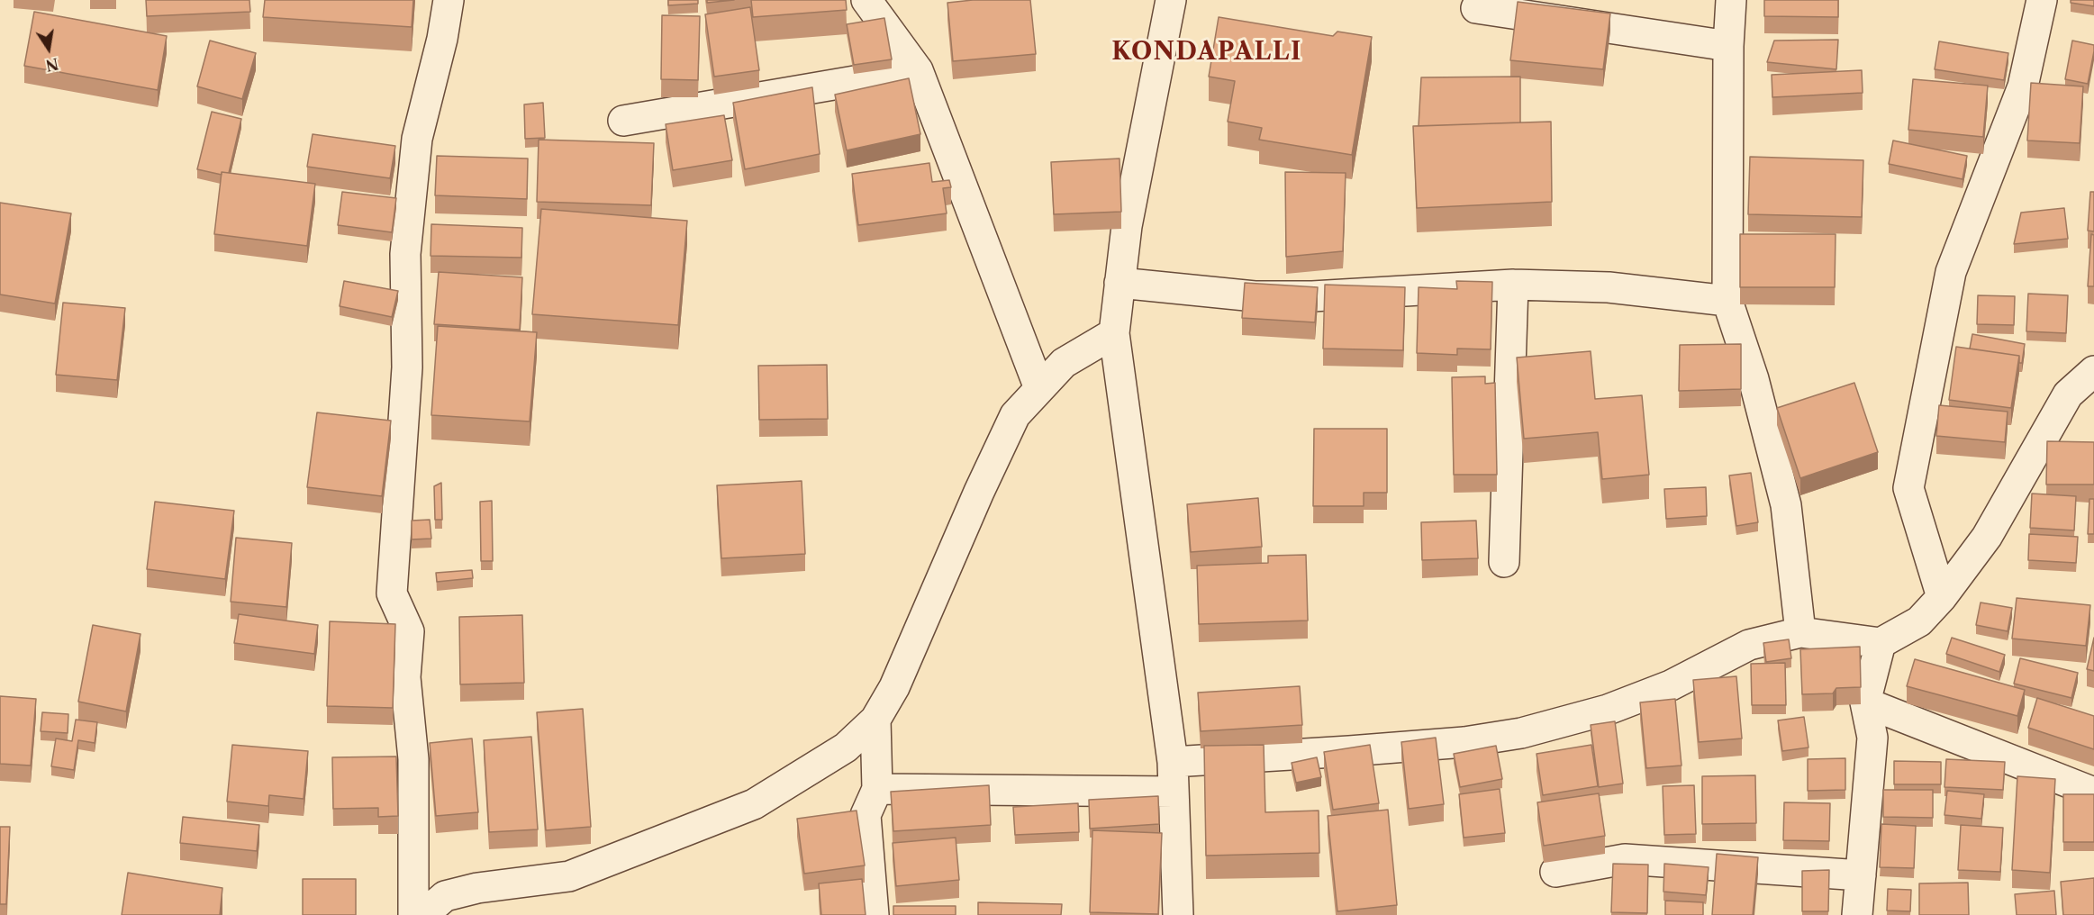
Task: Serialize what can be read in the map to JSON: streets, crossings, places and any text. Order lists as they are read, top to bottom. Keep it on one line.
{"districts":["KONDAPALLI"],"north":"bottom"}
